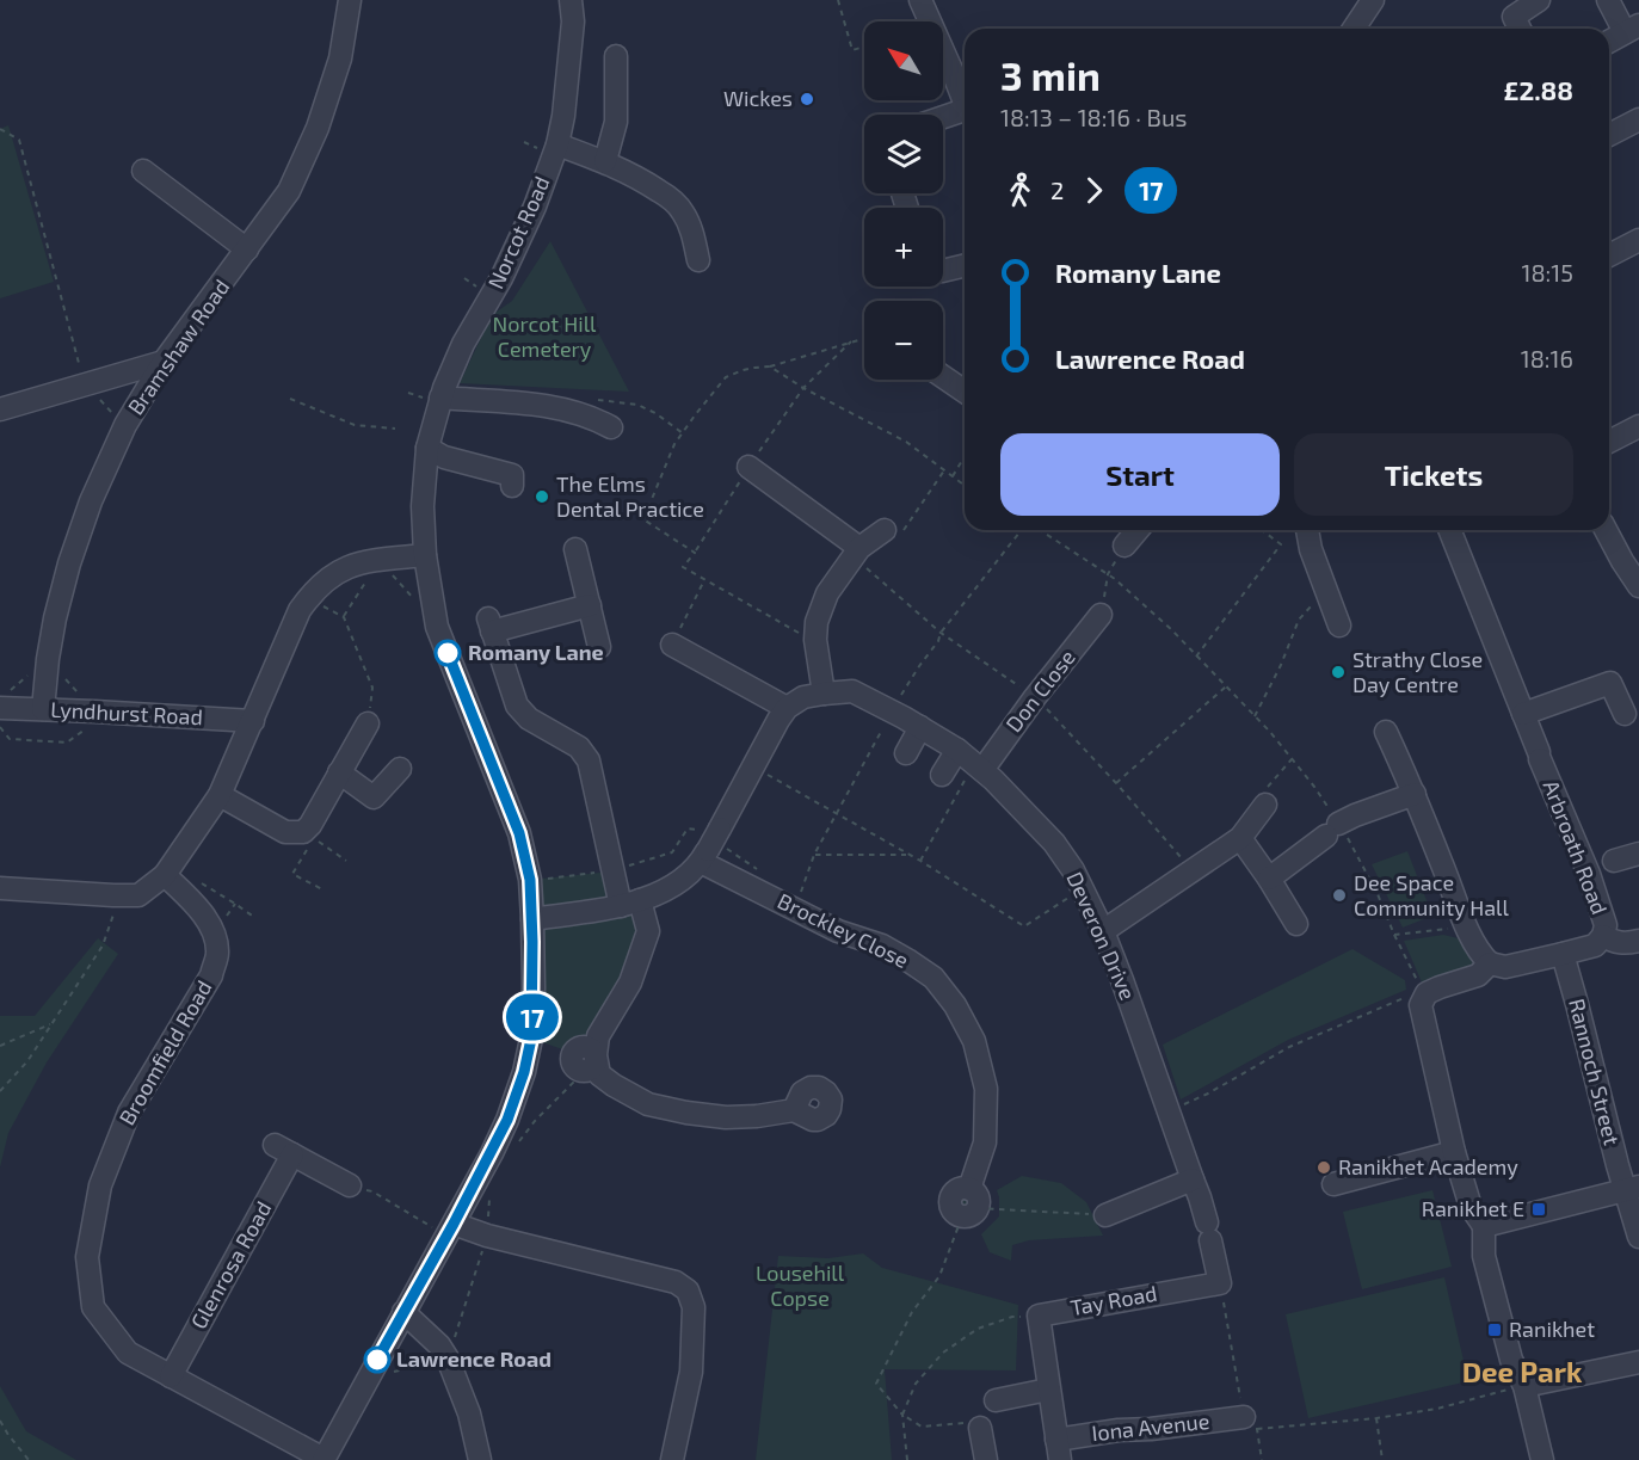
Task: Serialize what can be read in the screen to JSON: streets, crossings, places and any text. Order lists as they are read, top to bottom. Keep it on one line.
{"streets":{"street":["Norcot Road","Bramshaw Road","Don Close","Lyndhurst Road","Arbroath Road","Brockley Close","Deveron Drive","Broomfield Road","Rannoch Street","Glenrosa Road","Tay Road","Iona Avenue"]},"crossings":[["Norcot Road","Broomfield Road"],["Bramshaw Road","Lyndhurst Road"],["Don Close","Deveron Drive"],["Deveron Drive","Tay Road"],["Broomfield Road","Glenrosa Road"]],"districts":["Dee Park"],"parks":["Norcot Hill Cemetery","Lousehill Copse"],"places":{"other":["Wickes","The Elms Dental Practice","Romany Lane","Strathy Close Day Centre","Dee Space Community Hall","Ranikhet Academy","Lawrence Road"],"transit":["Ranikhet E","Ranikhet"]},"lines":["bus line 17"],"north":"top left","page":{"on_map":"17","map_buttons":["+","−"],"heading":["3 min","18:13 – 18:16 · Bus","£2.88"],"legs":["2","17"],"list":[{"name":"Romany Lane","value":"18:15"},{"name":"Lawrence Road","value":"18:16"}],"buttons":["Start","Tickets"]}}
